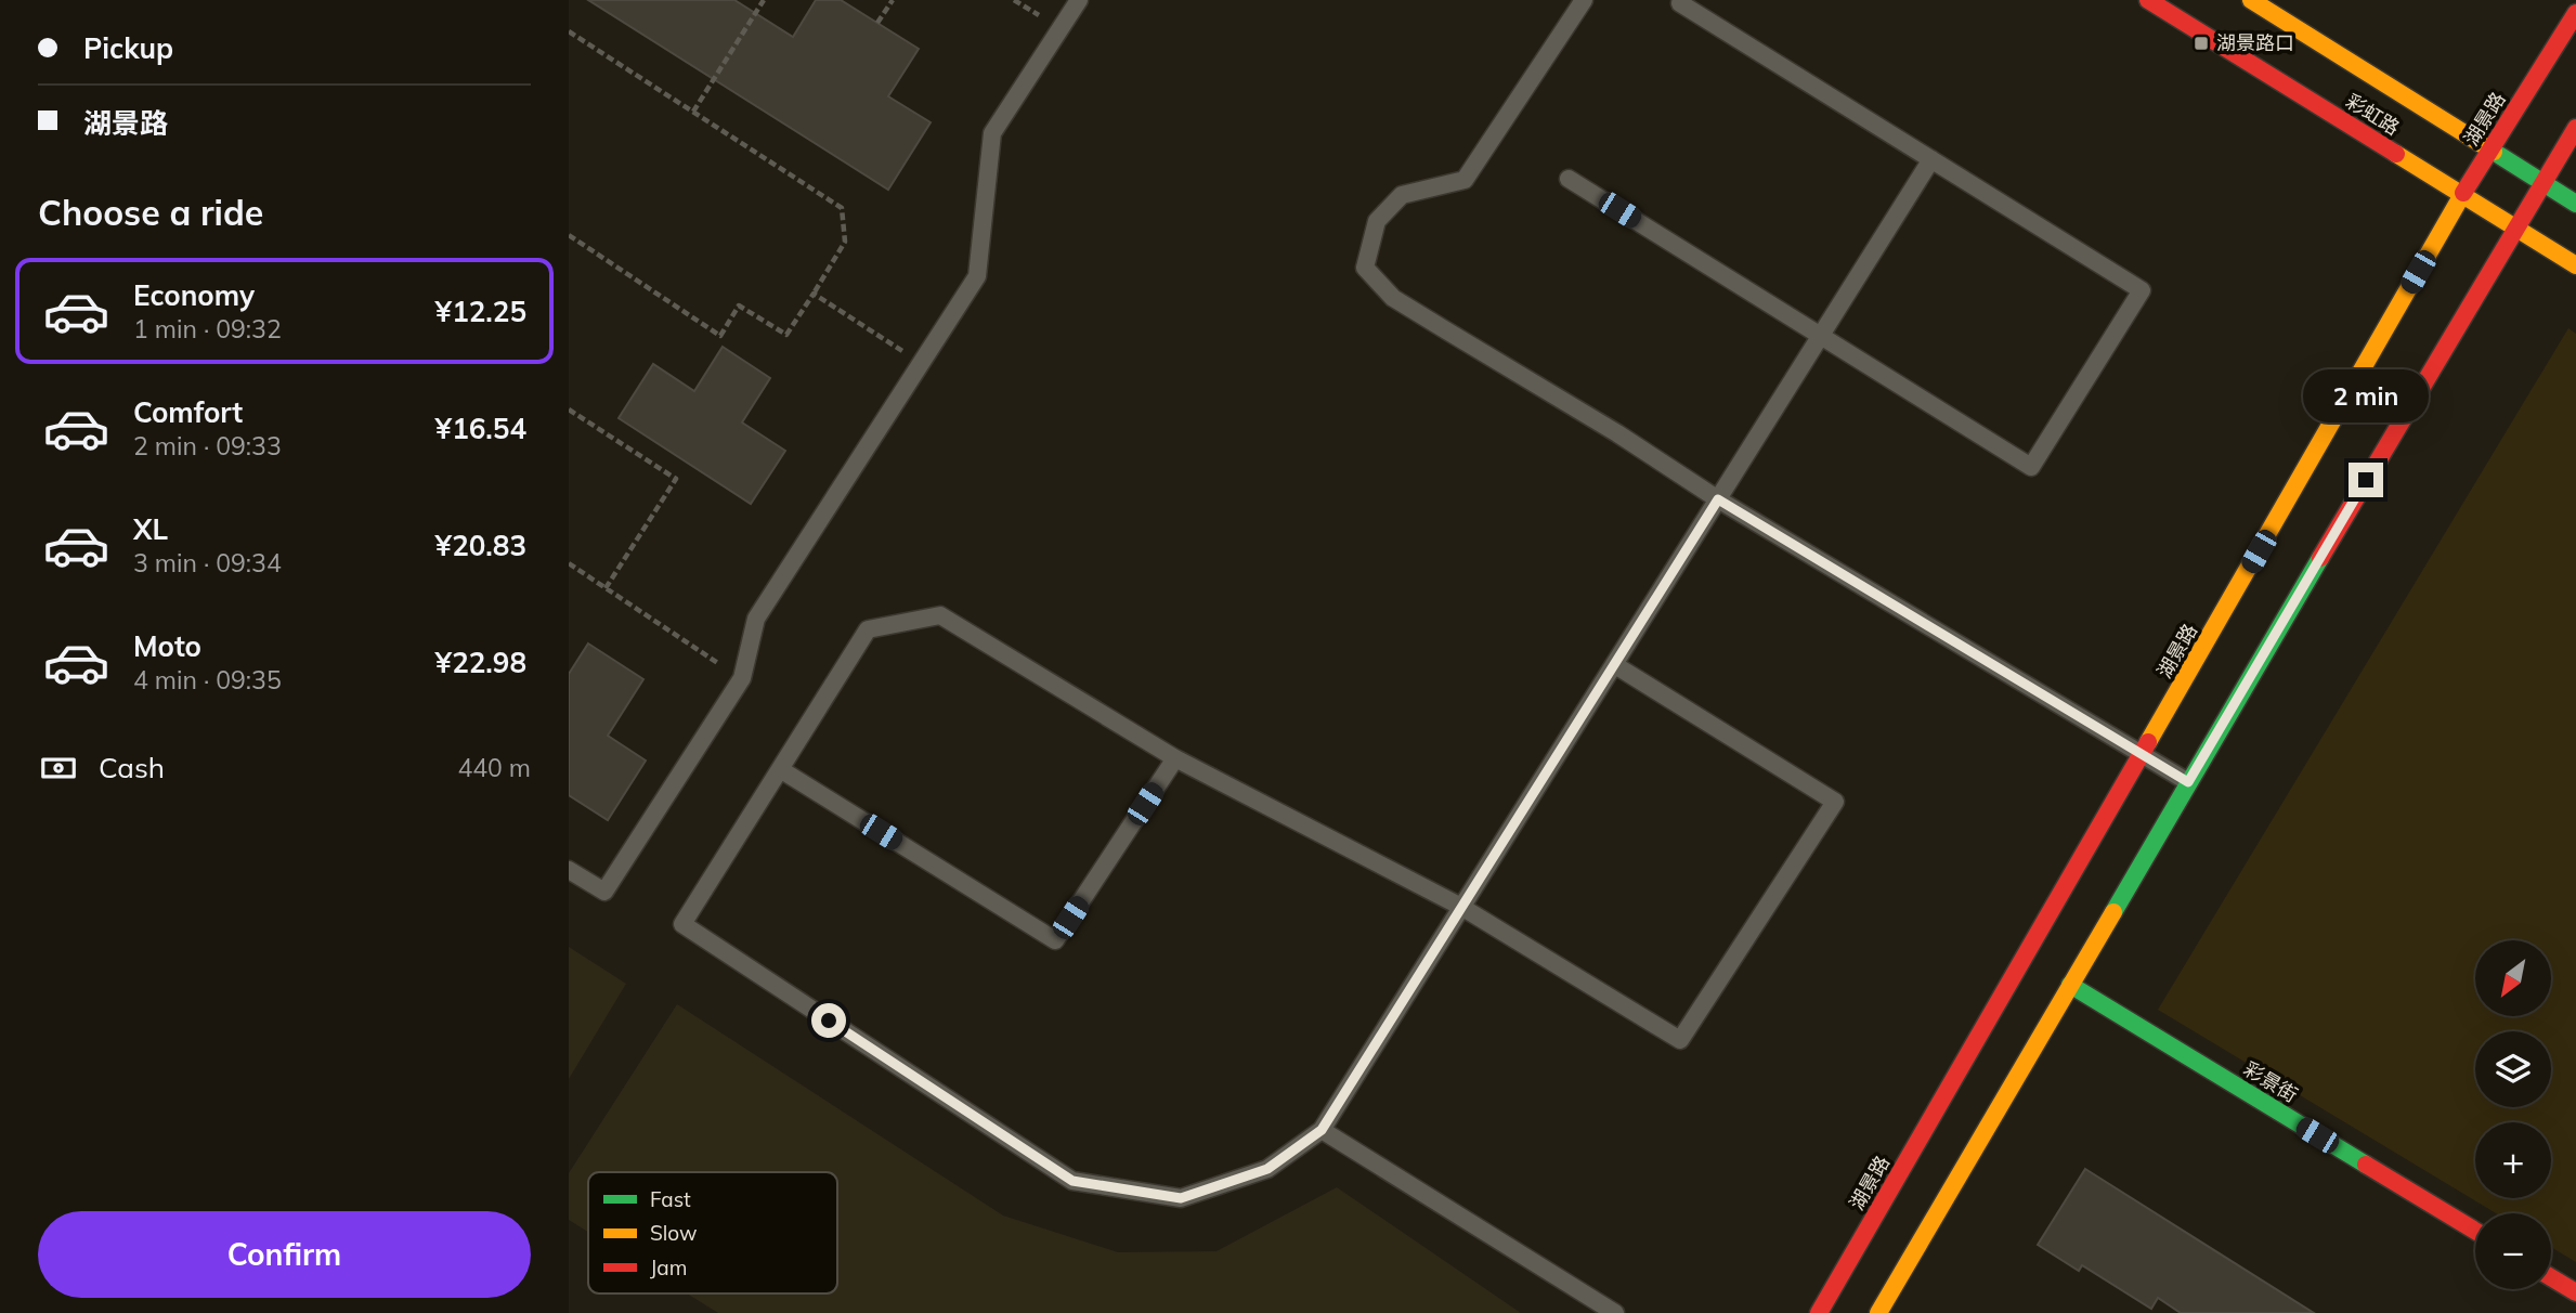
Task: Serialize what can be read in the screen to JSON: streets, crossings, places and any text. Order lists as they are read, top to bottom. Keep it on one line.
{"streets":{"main road":["彩虹路","湖景路","彩景街"]},"crossings":[["彩虹路","湖景路"]],"places":{"transit":["湖景路口"]},"legend":["Fast","Slow","Jam"],"north":"bottom left","page":{"banner":["Pickup","湖景路"],"heading":"Choose a ride","list":[{"name":"Economy","note":"1 min · 09:32","value":"¥12.25"},{"name":"Comfort","note":"2 min · 09:33","value":"¥16.54"},{"name":"XL","note":"3 min · 09:34","value":"¥20.83"},{"name":"Moto","note":"4 min · 09:35","value":"¥22.98"}],"bubble":"2 min","pay":["Cash","440 m"],"map_buttons":["+","−"],"buttons":"Confirm"}}
